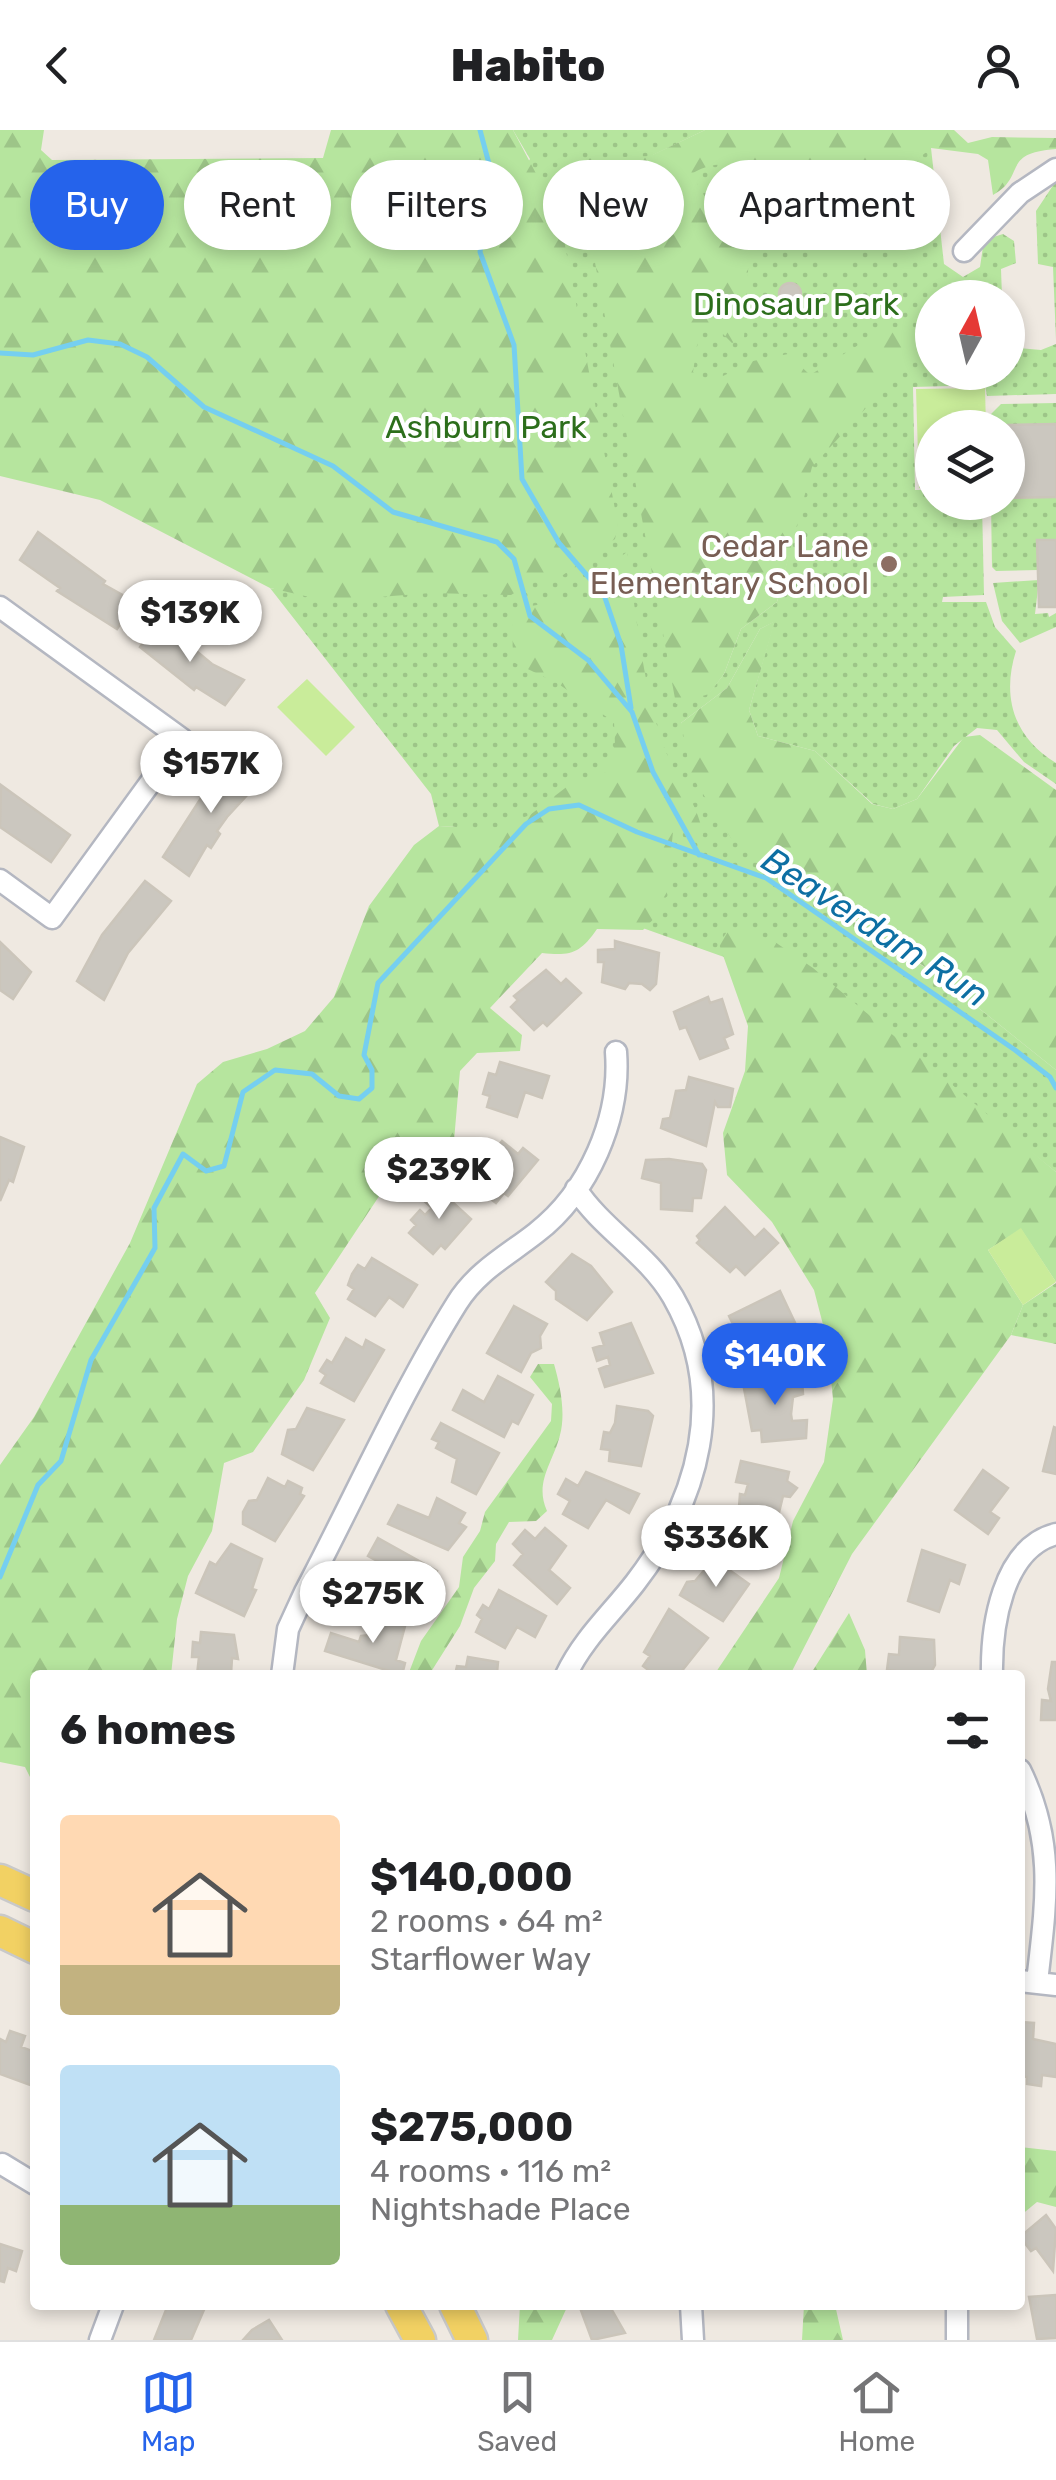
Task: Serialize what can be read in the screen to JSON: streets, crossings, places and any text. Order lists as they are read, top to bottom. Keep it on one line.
{"water":["Beaverdam Run"],"parks":["Dinosaur Park","Ashburn Park"],"places":["Cedar Lane Elementary School"],"north":"top","page":{"header":"Habito","chip":["Buy","Rent","Filters","New","Apartment"],"price":["$139K","$157K","$239K","$140K","$336K","$275K"],"heading":"6 homes","list":[{"name":"$140,000","note":"2 rooms · 64 m² · Starflower Way"},{"name":"$275,000","note":"4 rooms · 116 m² · Nightshade Place"}],"tabs":["Map","Saved","Home"]}}
